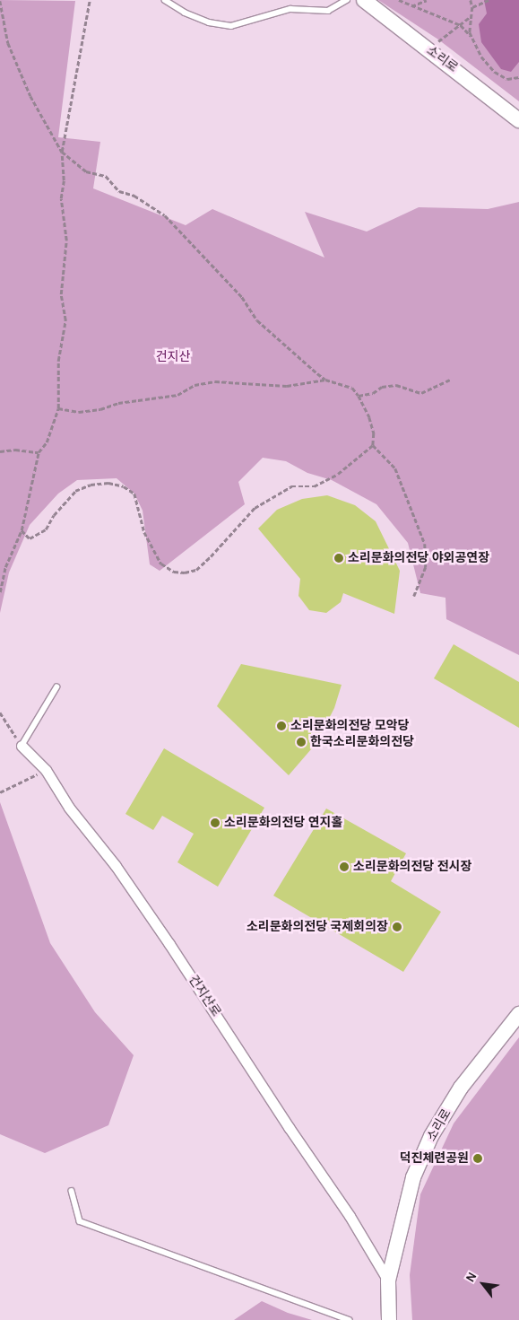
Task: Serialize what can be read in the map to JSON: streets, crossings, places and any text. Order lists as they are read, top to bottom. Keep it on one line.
{"streets":{"street":["소리로","건지산로"]},"crossings":[["소리로","건지산로"]],"parks":["건지산"],"places":["소리문화의전당 야외공연장","소리문화의전당 모악당","한국소리문화의전당","소리문화의전당 연지홀","소리문화의전당 전시장","소리문화의전당 국제회의장","덕진체련공원"],"north":"top left"}
